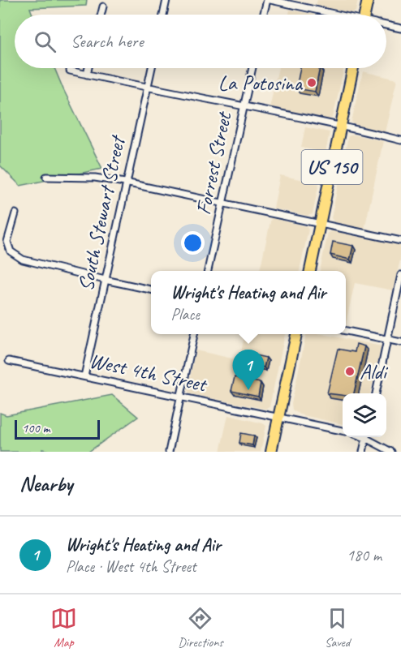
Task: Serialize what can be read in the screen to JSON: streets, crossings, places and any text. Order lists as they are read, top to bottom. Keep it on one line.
{"streets":{"main road":["US 150"],"street":["Forrest Street","South Stewart Street","West 4th Street"]},"crossings":[["South Stewart Street","West 4th Street"]],"places":["La Potosina","Aldi"],"scale_bar":"100 m","page":{"search":"Search here","popup":["Wright's Heating and Air","Place"],"pins":"1","scale":"100 m","heading":"Nearby","list":[{"mark":"1","name":"Wright's Heating and Air","note":"Place · West 4th Street","value":"180 m"}],"nav":["Map","Directions","Saved"]}}
